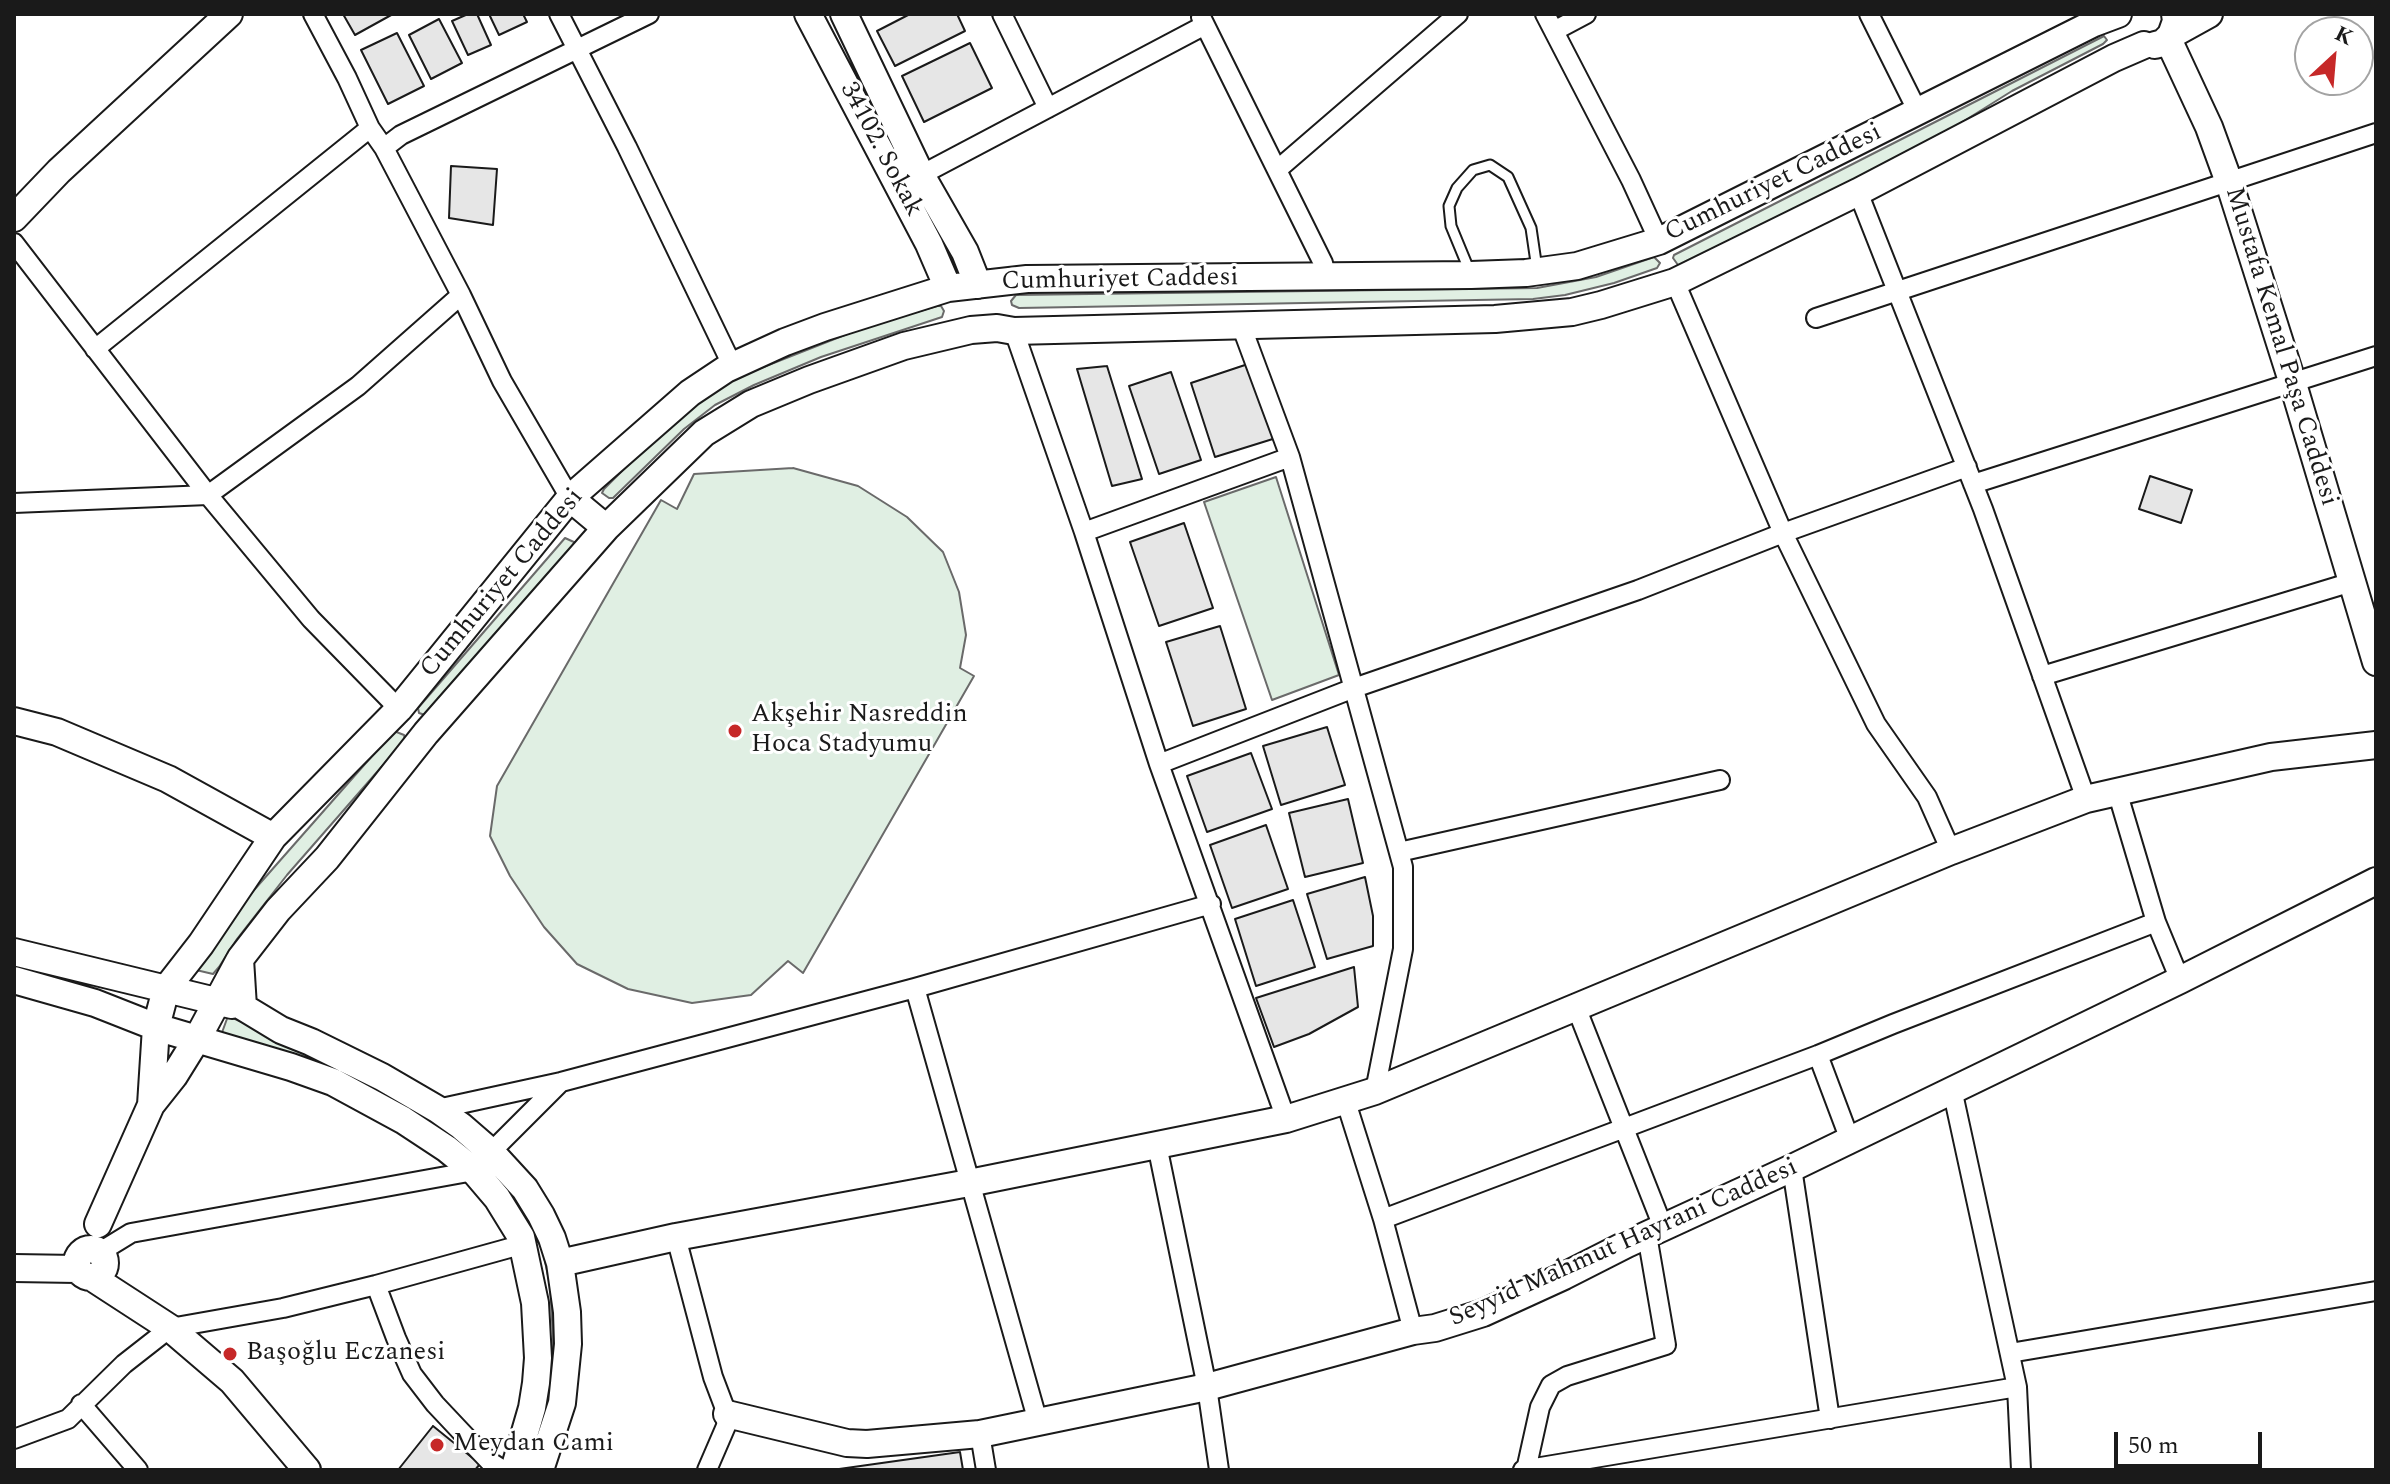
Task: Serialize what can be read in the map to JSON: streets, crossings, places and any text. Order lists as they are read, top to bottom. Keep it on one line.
{"streets":{"main road":["34102. Sokak","Cumhuriyet Caddesi","Mustafa Kemal Paşa Caddesi","Seyyid Mahmut Hayrani Caddesi"]},"crossings":[["34102. Sokak","Cumhuriyet Caddesi"],["Cumhuriyet Caddesi","Mustafa Kemal Paşa Caddesi"]],"places":["Akşehir Nasreddin Hoca Stadyumu","Başoğlu Eczanesi","Meydan Cami"],"scale_bar":"50 m","north":"top right"}
